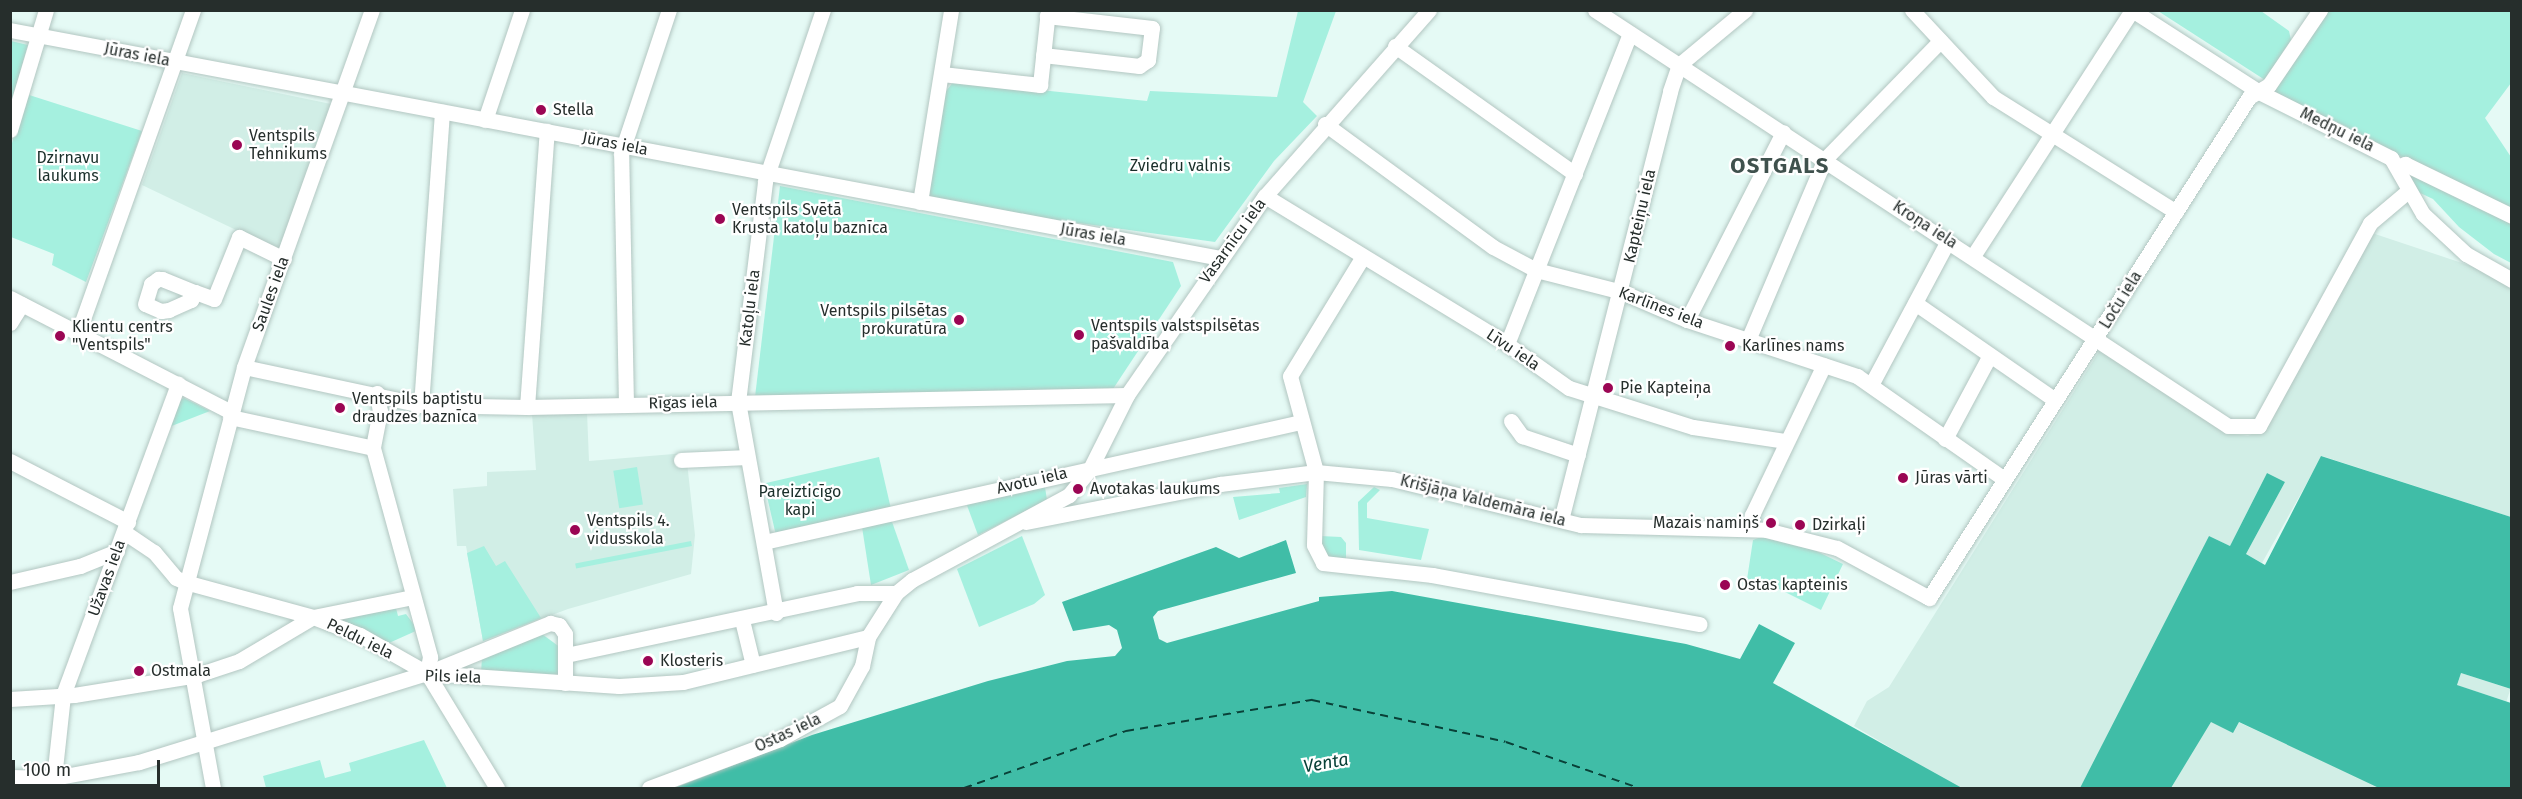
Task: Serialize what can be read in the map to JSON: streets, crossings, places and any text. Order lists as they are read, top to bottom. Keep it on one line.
{"streets":{"street":["Jūras iela","Medņu iela","Kapteiņu iela","Kroņa iela","Vasarnīcu iela","Saules iela","Loču iela","Katoļu iela","Karlīnes iela","Līvu iela","Rīgas iela","Avotu iela","Krišjāņa Valdemāra iela","Užavas iela","Peldu iela","Pils iela","Ostas iela"]},"crossings":[["Jūras iela","Vasarnīcu iela"],["Jūras iela","Saules iela"],["Jūras iela","Katoļu iela"],["Medņu iela","Kroņa iela"],["Medņu iela","Loču iela"],["Kapteiņu iela","Kroņa iela"],["Kapteiņu iela","Karlīnes iela"],["Kapteiņu iela","Līvu iela"],["Kapteiņu iela","Krišjāņa Valdemāra iela"],["Kroņa iela","Loču iela"],["Vasarnīcu iela","Karlīnes iela"],["Vasarnīcu iela","Līvu iela"],["Vasarnīcu iela","Rīgas iela"],["Vasarnīcu iela","Avotu iela"],["Vasarnīcu iela","Krišjāņa Valdemāra iela"],["Saules iela","Rīgas iela"],["Saules iela","Peldu iela"],["Saules iela","Pils iela"],["Loču iela","Karlīnes iela"],["Loču iela","Krišjāņa Valdemāra iela"],["Katoļu iela","Rīgas iela"],["Katoļu iela","Avotu iela"],["Užavas iela","Peldu iela"],["Užavas iela","Pils iela"],["Peldu iela","Pils iela"],["Pils iela","Ostas iela"]],"districts":["OSTGALS"],"water":["Venta"],"parks":["Dzirnavu laukums","Zviedru valnis","Pareizticīgo kapi"],"places":["Stella","Ventspils Tehnikums","Ventspils Svētā Krusta katoļu baznīca","Ventspils pilsētas prokuratūra","Ventspils valstspilsētas pašvaldība","Klientu centrs \"Ventspils\"","Karlīnes nams","Pie Kapteiņa","Ventspils baptistu draudzes baznīca","Jūras vārti","Avotakas laukums","Mazais namiņš","Dzirkaļi","Ventspils 4. vidusskola","Ostas kapteinis","Klosteris","Ostmala"],"scale_bar":"100 m"}
